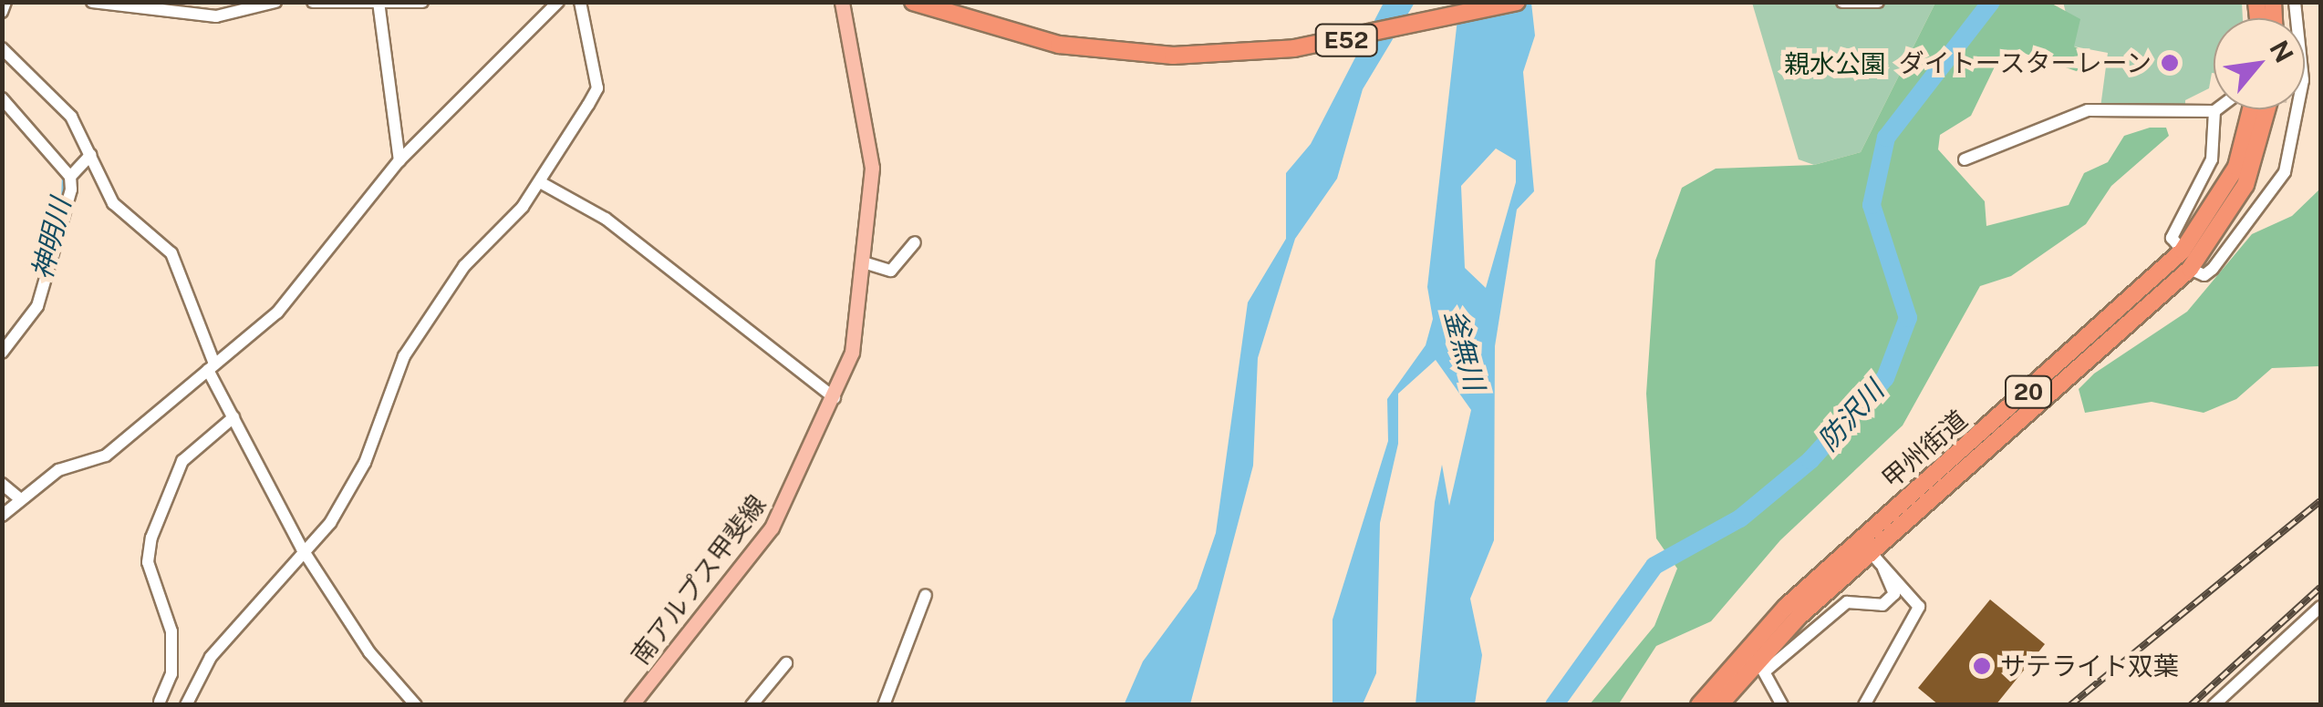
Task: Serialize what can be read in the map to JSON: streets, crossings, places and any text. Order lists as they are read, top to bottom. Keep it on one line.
{"streets":{"highway":["E52","20","甲州街道"],"main road":["南アルプス甲斐線"]},"water":["神明川","釜無川","防沢川"],"parks":["親水公園"],"places":["ダイトースターレーン","サテライト双葉"],"north":"top right"}
